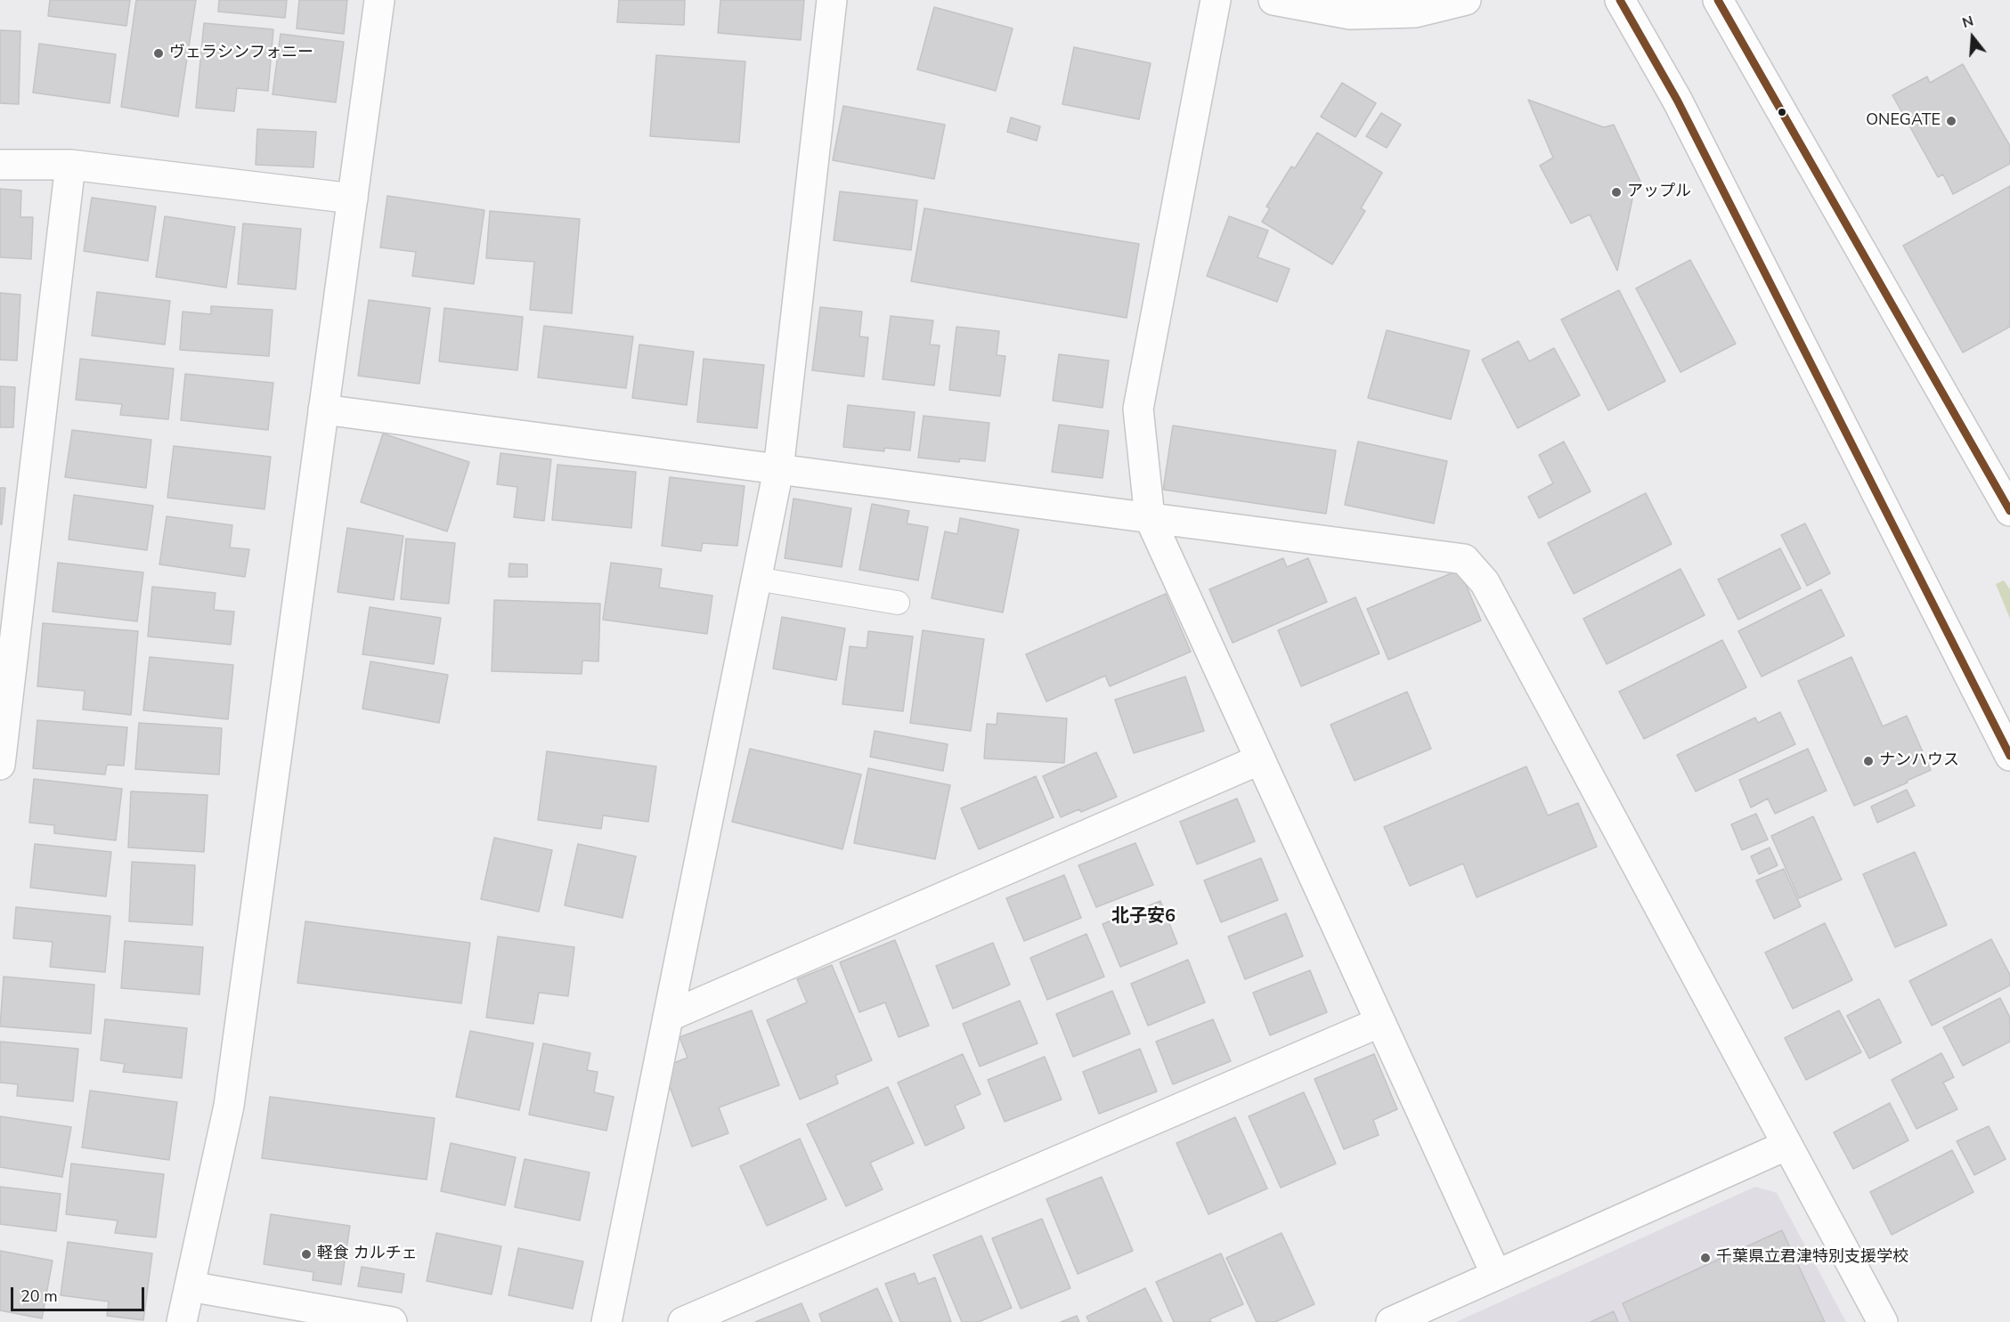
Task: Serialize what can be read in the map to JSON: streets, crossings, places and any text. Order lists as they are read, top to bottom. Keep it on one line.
{"districts":["北子安6"],"places":["ヴェラシンフォニー","ONEGATE","アップル","ナンハウス","軽食 カルチェ","千葉県立君津特別支援学校"],"scale_bar":"20 m","north":"top"}
